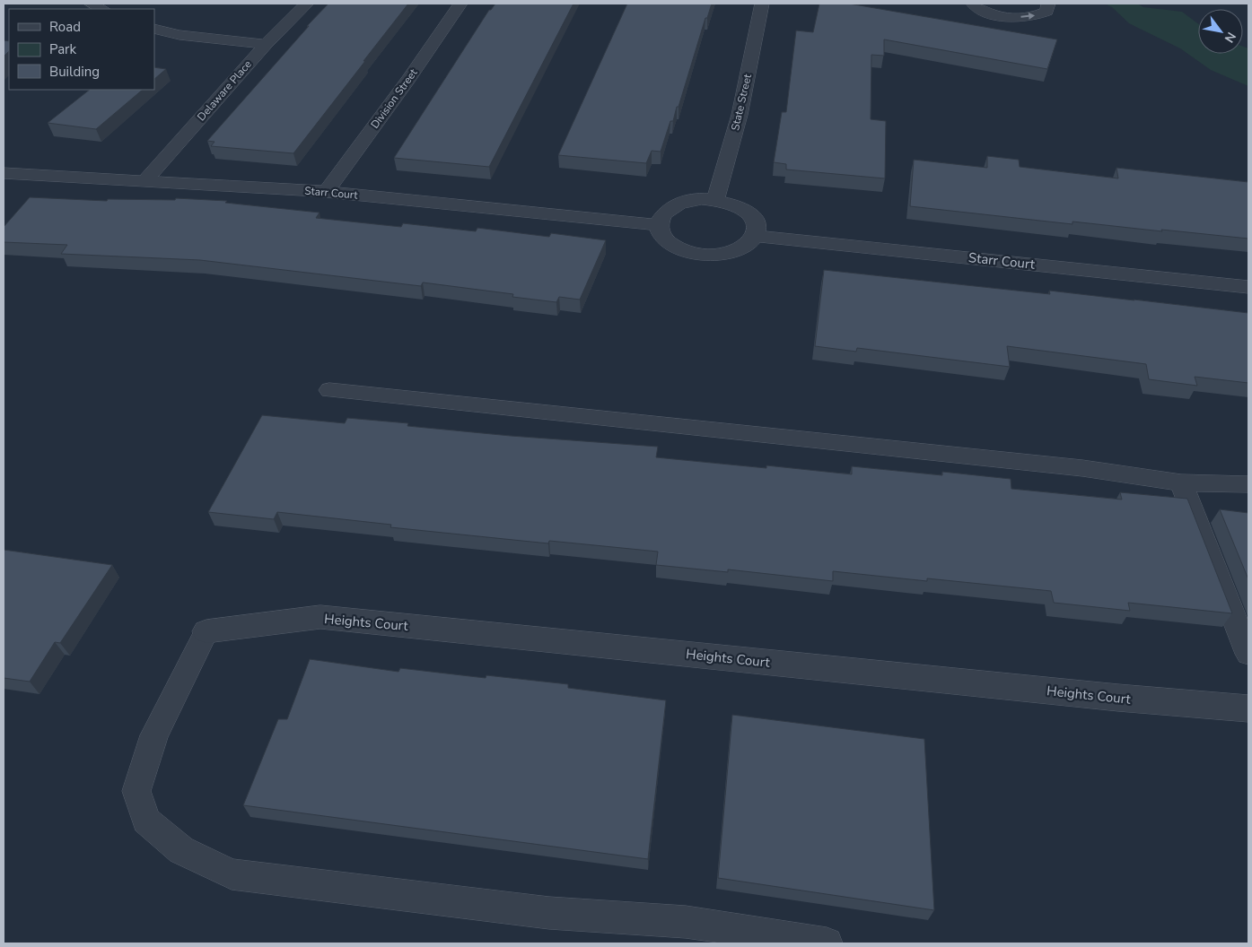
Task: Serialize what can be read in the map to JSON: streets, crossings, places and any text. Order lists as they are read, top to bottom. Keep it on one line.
{"streets":{"street":["Delaware Place","Division Street","State Street","Starr Court","Heights Court"]},"crossings":[["Delaware Place","Starr Court"],["Division Street","Starr Court"],["State Street","Starr Court"]],"legend":["Road","Park","Building"],"north":"bottom right"}
